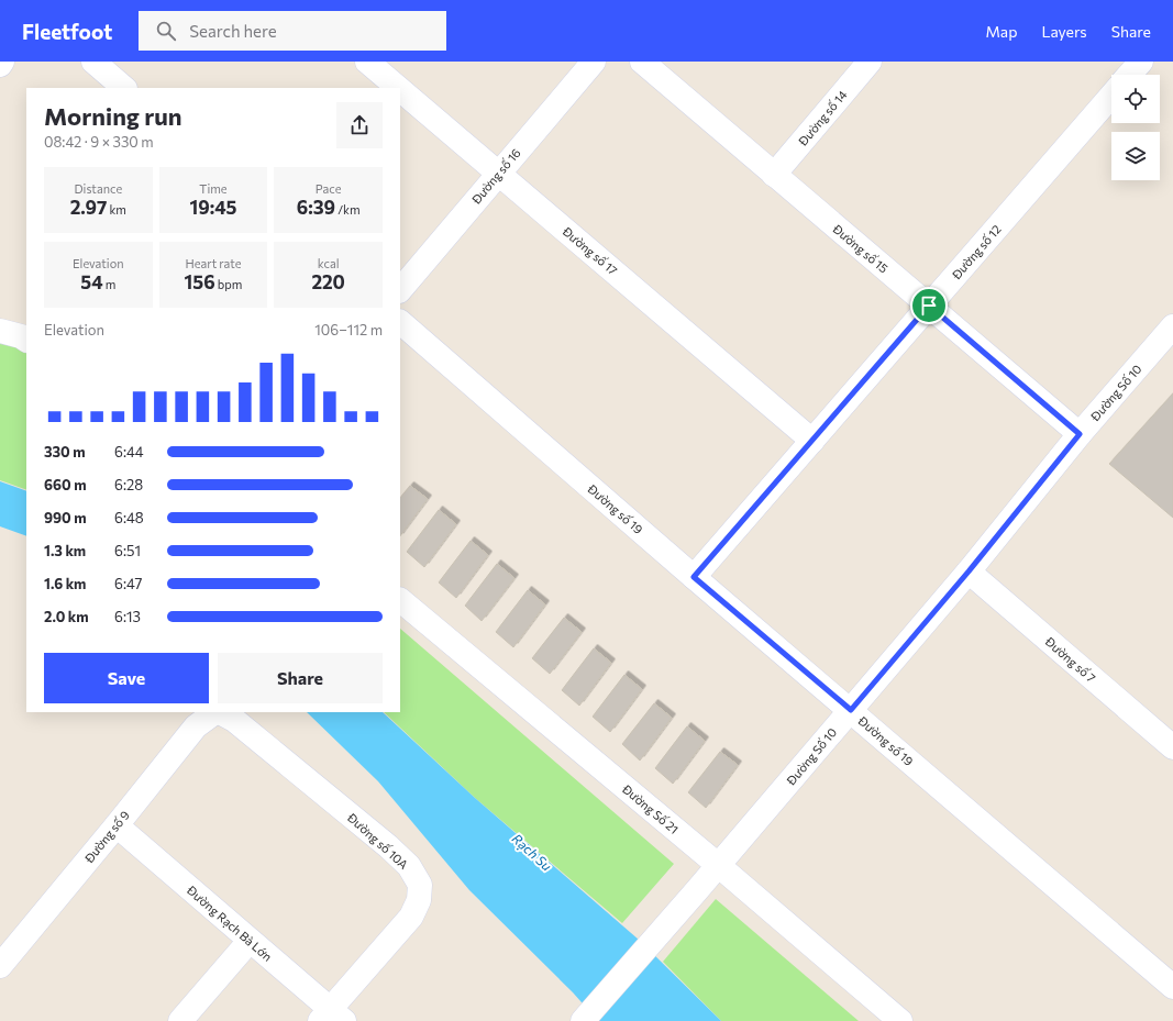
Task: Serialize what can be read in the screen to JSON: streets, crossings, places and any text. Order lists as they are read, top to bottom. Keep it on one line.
{"streets":{"street":["Đường số 14","Đường số 16","Đường số 15","Đường số 17","Đường số 12","Đường Số 10","Đường số 19","Đường số 7","Đường Số 21","Đường số 9","Đường số 10A","Đường Rạch Bà Lớn"]},"crossings":[["Đường số 14","Đường số 15"],["Đường số 16","Đường số 17"],["Đường số 15","Đường số 12"],["Đường số 15","Đường Số 10"],["Đường số 17","Đường số 12"],["Đường số 12","Đường số 19"],["Đường Số 10","Đường số 19"],["Đường Số 10","Đường số 7"],["Đường Số 10","Đường Số 21"],["Đường số 9","Đường Rạch Bà Lớn"],["Đường số 10A","Đường Rạch Bà Lớn"]],"water":["Rạch Su"],"page":{"header":"Fleetfoot","search":"Search here","nav":["Map","Layers","Share"],"heading":["Morning run","08:42 · 9 × 330 m"],"stats":[["Distance","2.97 km"],["Time","19:45"],["Pace","6:39 /km"],["Elevation","54 m"],["Heart rate","156 bpm"],["kcal","220"]],"chart":["Elevation","106–112 m"],"list":[{"name":"330 m","note":"6:44"},{"name":"660 m","note":"6:28"},{"name":"990 m","note":"6:48"},{"name":"1.3 km","note":"6:51"},{"name":"1.6 km","note":"6:47"},{"name":"2.0 km","note":"6:13"}],"buttons":["Save","Share"]}}
